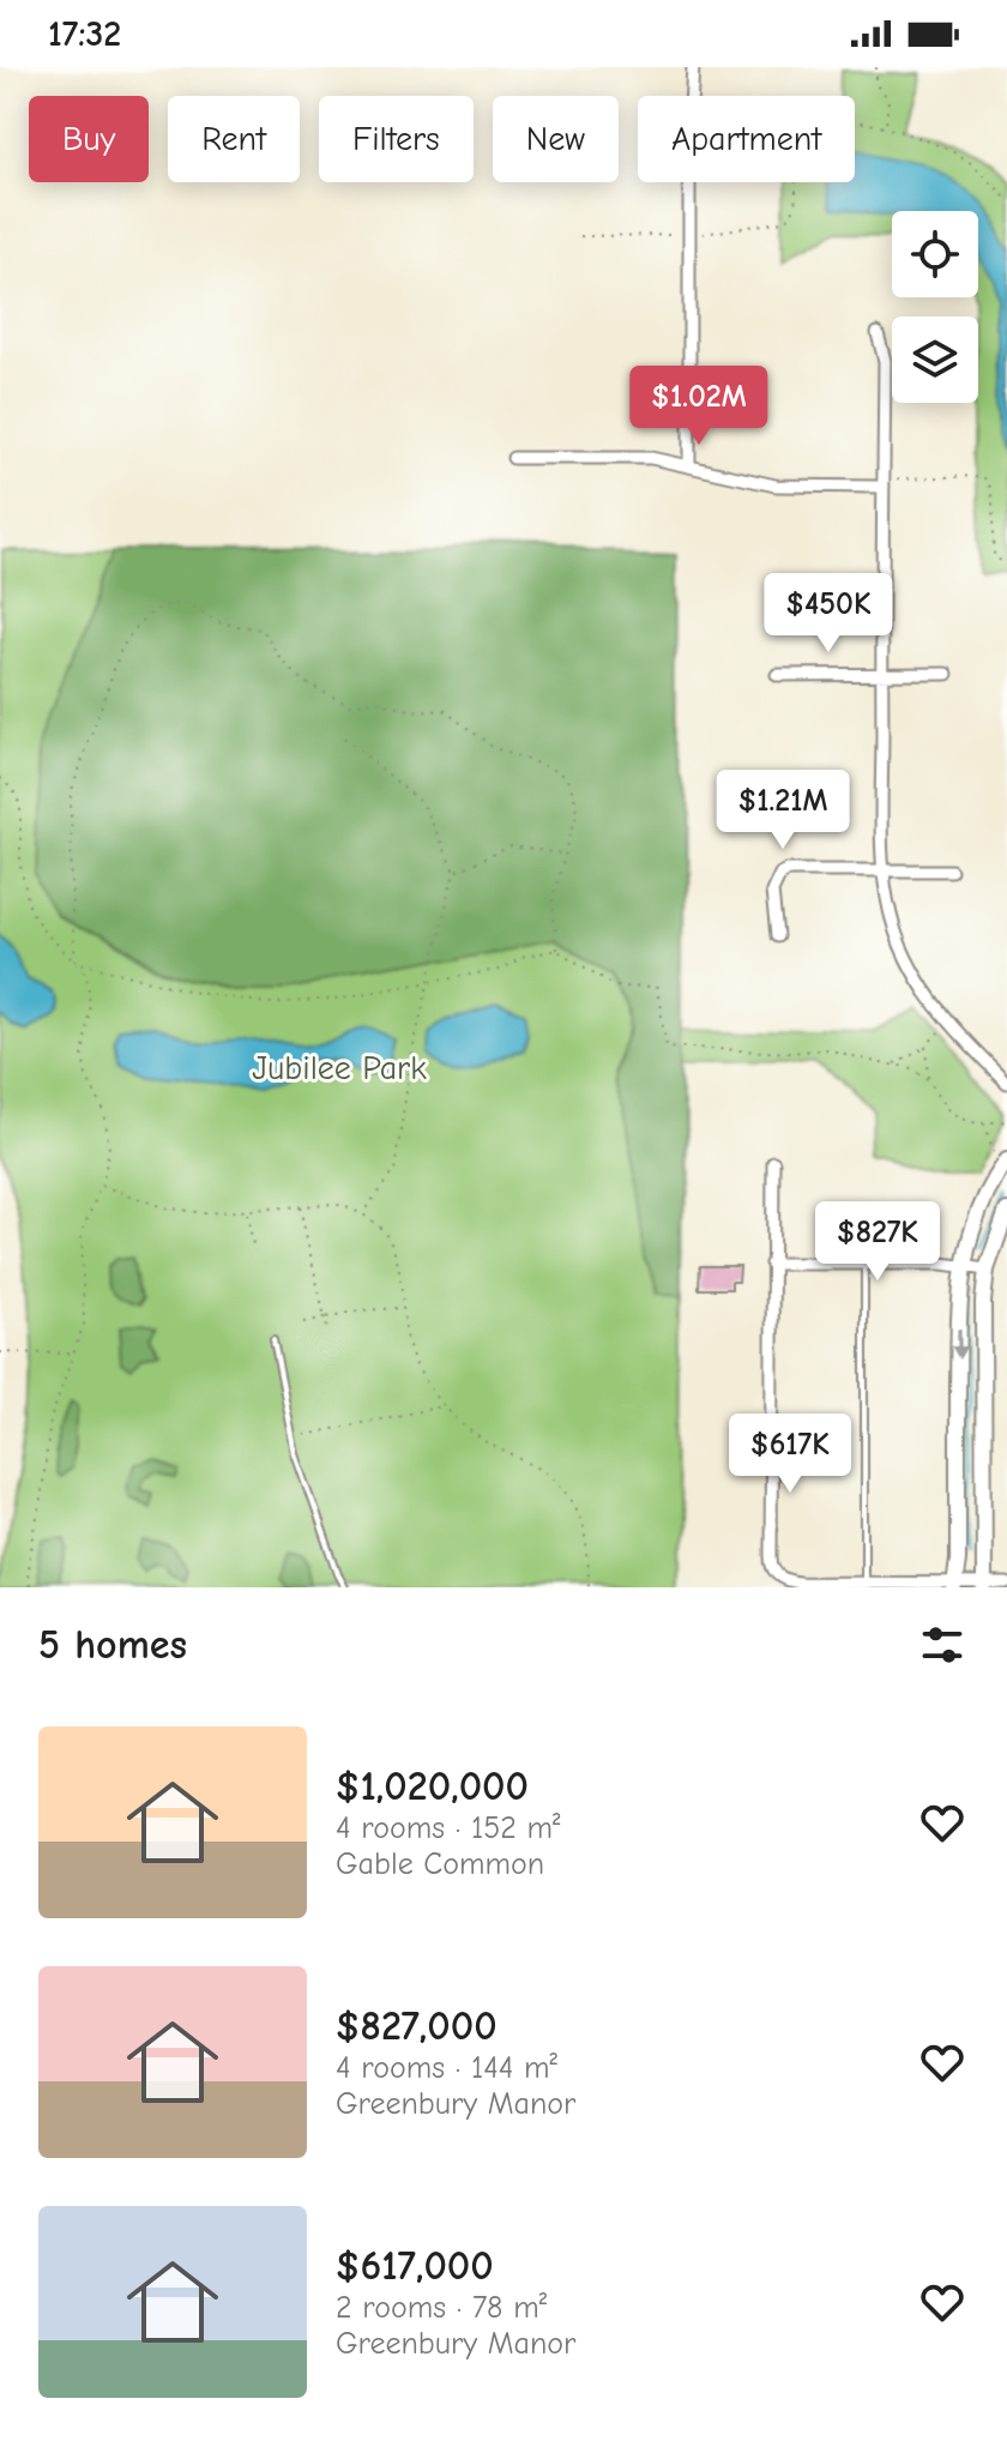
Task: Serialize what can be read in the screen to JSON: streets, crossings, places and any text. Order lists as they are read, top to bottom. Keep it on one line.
{"parks":["Jubilee Park"],"page":{"status":"17:32","chip":["Buy","Rent","Filters","New","Apartment"],"price":["$1.02M","$450K","$1.21M","$827K","$617K"],"heading":"5 homes","list":[{"name":"$1,020,000","note":"4 rooms · 152 m² · Gable Common"},{"name":"$827,000","note":"4 rooms · 144 m² · Greenbury Manor"},{"name":"$617,000","note":"2 rooms · 78 m² · Greenbury Manor"}]}}
